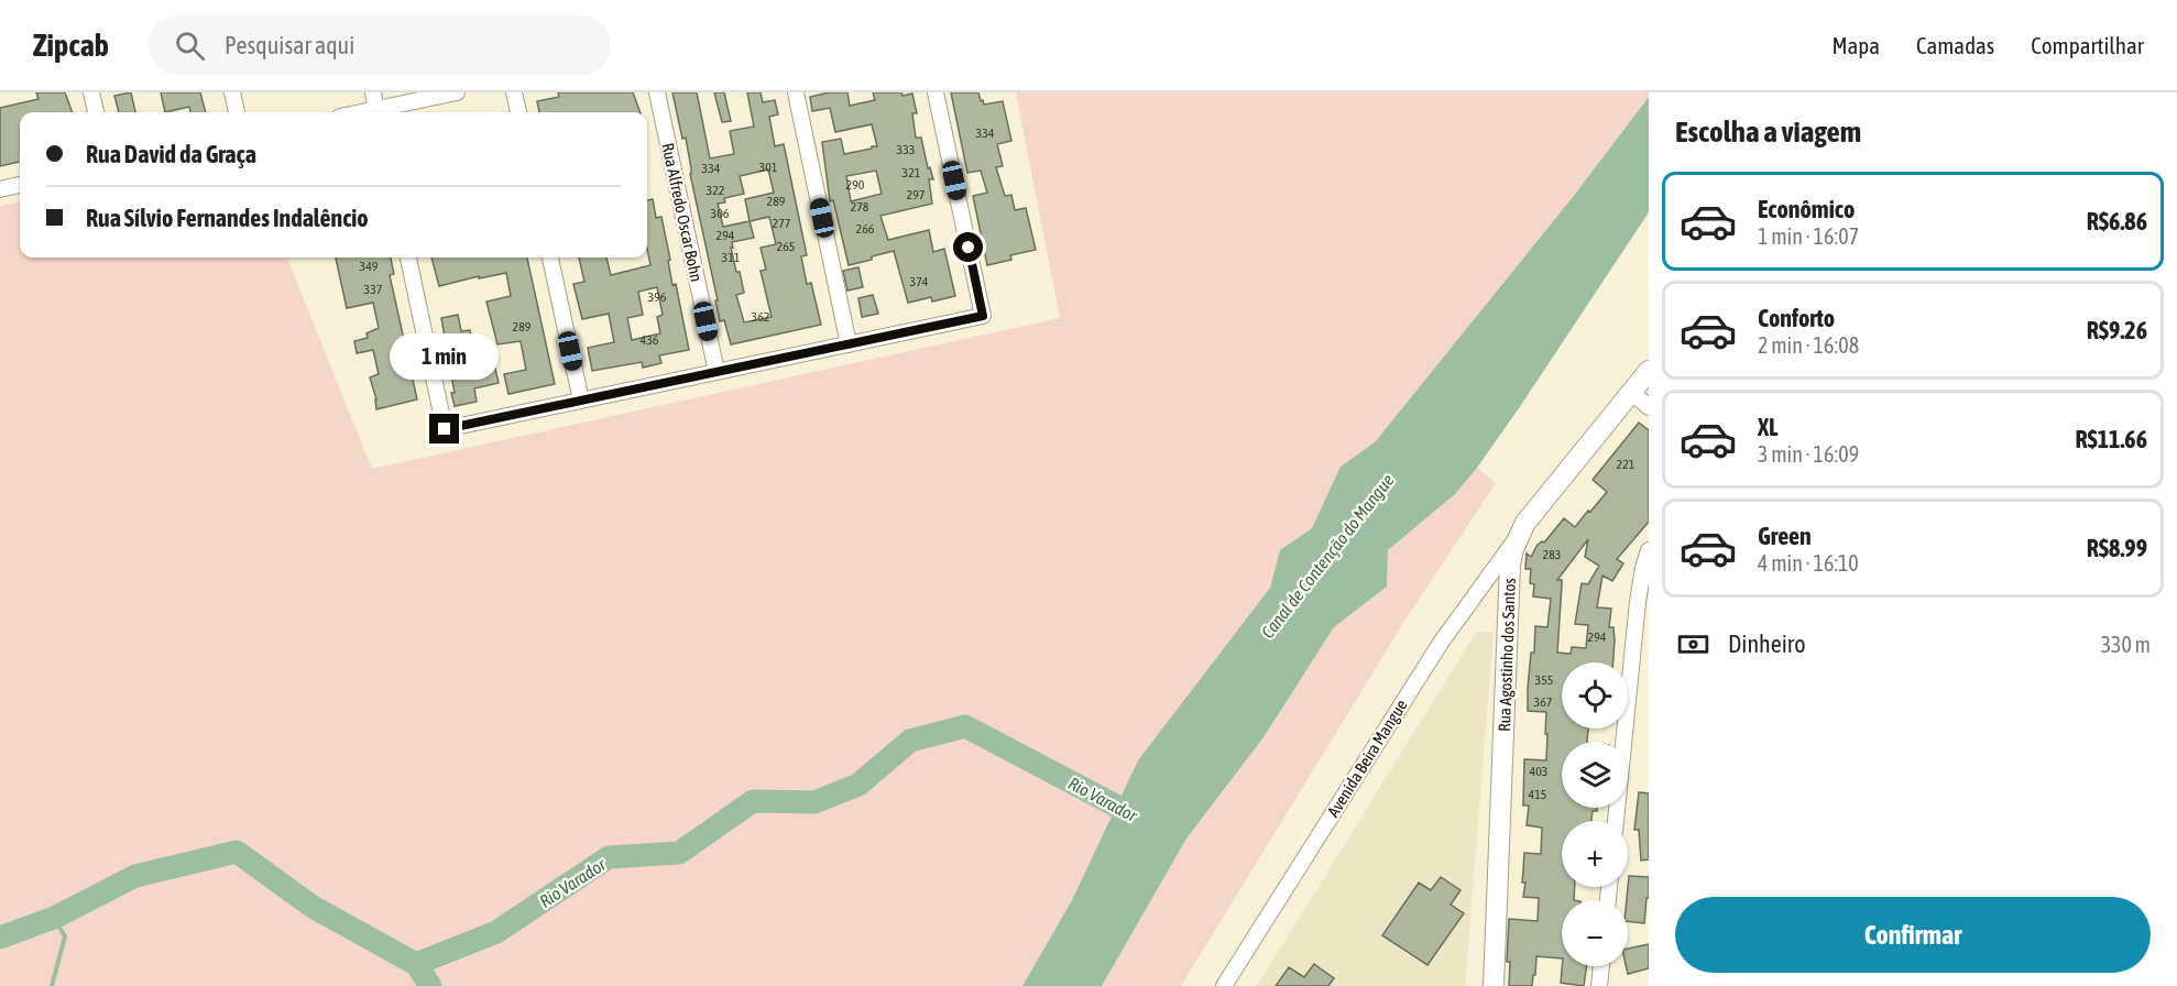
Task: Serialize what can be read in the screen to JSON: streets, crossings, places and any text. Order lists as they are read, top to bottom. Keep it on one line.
{"streets":{"street":["Rua Alfredo Oscar Bohn","Rua Agostinho dos Santos","Avenida Beira Mangue"]},"crossings":[["Rua Agostinho dos Santos","Avenida Beira Mangue"]],"water":["Canal de Contenção do Mangue","Rio Varador"],"house_numbers":["334","333","301","334","321","290","322","297","289","278","306","277","266","294","265","311","349","374","337","396","362","289","436","221","283","294","355","367","403","415"],"page":{"header":"Zipcab","search":"Pesquisar aqui","nav":["Mapa","Camadas","Compartilhar"],"heading":"Escolha a viagem","banner":["Rua David da Graça","Rua Sílvio Fernandes Indalêncio"],"list":[{"name":"Econômico","note":"1 min · 16:07","value":"R$6.86"},{"name":"Conforto","note":"2 min · 16:08","value":"R$9.26"},{"name":"XL","note":"3 min · 16:09","value":"R$11.66"},{"name":"Green","note":"4 min · 16:10","value":"R$8.99"}],"bubble":"1 min","pay":["Dinheiro","330 m"],"map_buttons":["+","−"],"buttons":"Confirmar"}}
